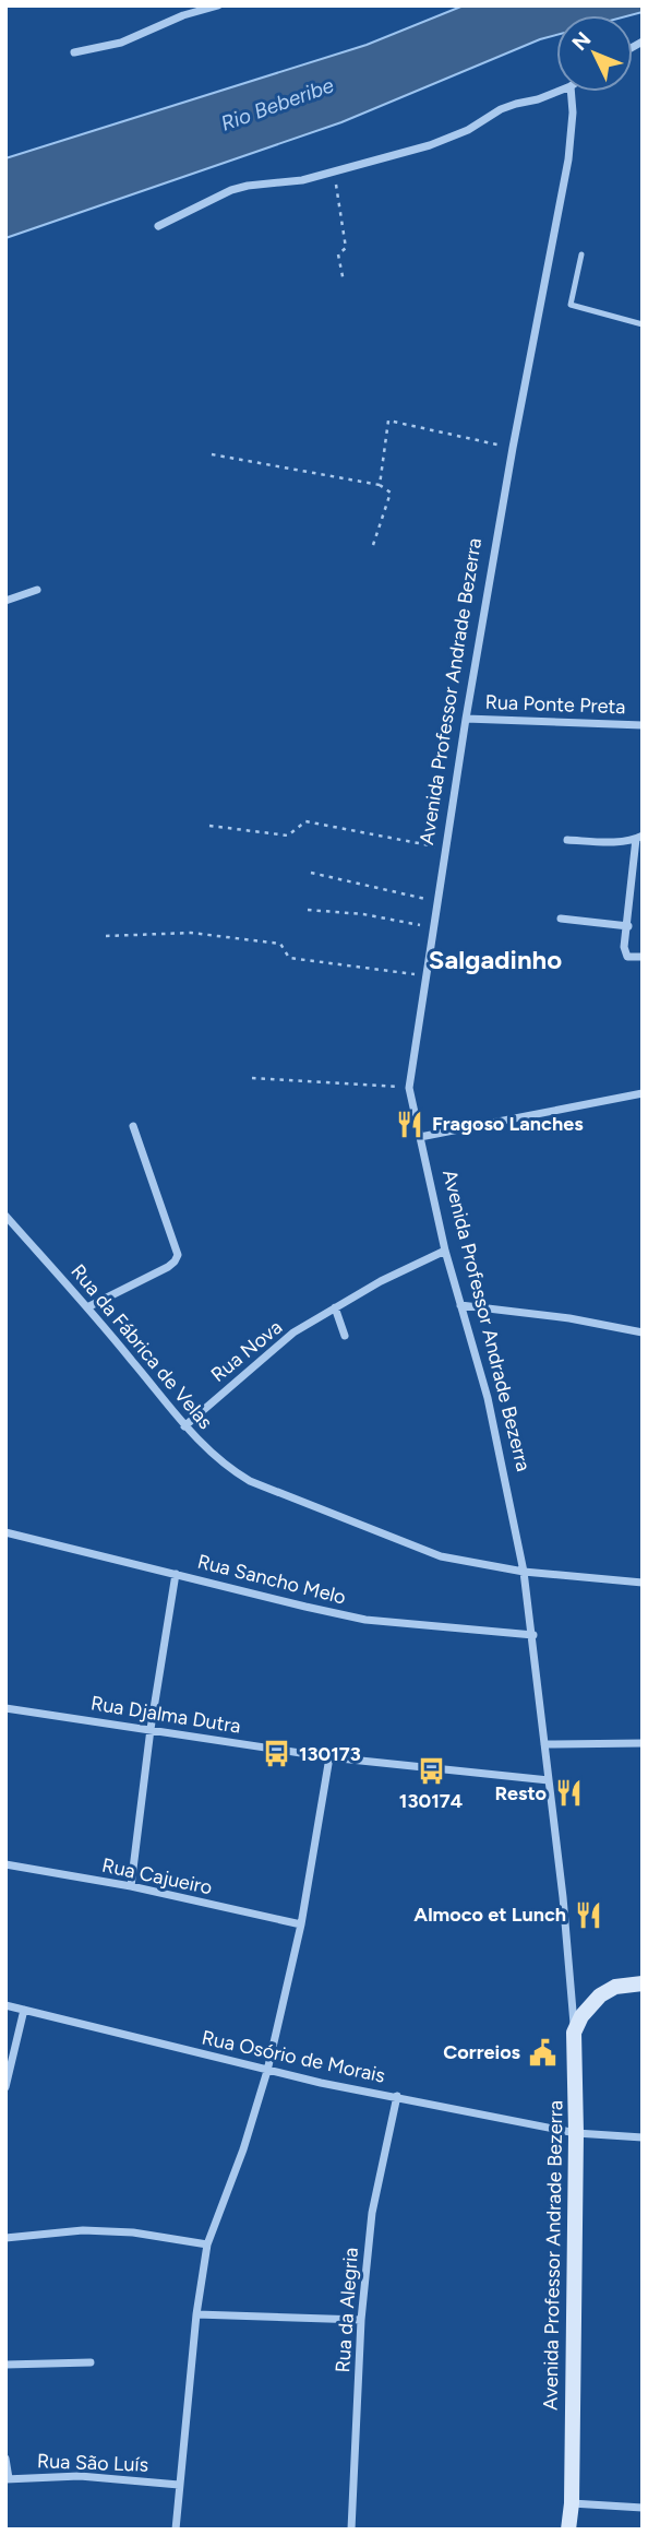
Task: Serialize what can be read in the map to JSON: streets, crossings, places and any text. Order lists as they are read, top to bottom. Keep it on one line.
{"streets":{"main road":["Avenida Professor Andrade Bezerra"],"street":["Rua Ponte Preta","Rua da Fábrica de Velas","Rua Nova","Rua Sancho Melo","Rua Djalma Dutra","Rua Cajueiro","Rua Osório de Morais","Rua da Alegria","Rua São Luís"]},"crossings":[["Avenida Professor Andrade Bezerra","Rua Ponte Preta"],["Avenida Professor Andrade Bezerra","Rua da Fábrica de Velas"],["Avenida Professor Andrade Bezerra","Rua Nova"],["Avenida Professor Andrade Bezerra","Rua Sancho Melo"],["Avenida Professor Andrade Bezerra","Rua Djalma Dutra"],["Avenida Professor Andrade Bezerra","Rua Osório de Morais"],["Rua da Fábrica de Velas","Rua Nova"],["Rua Osório de Morais","Rua da Alegria"]],"districts":["Salgadinho"],"water":["Rio Beberibe"],"places":{"restaurant":["Fragoso Lanches","Resto","Almoco et Lunch"],"bus stop":["130173","130174"],"public building":["Correios"]},"north":"top left"}
